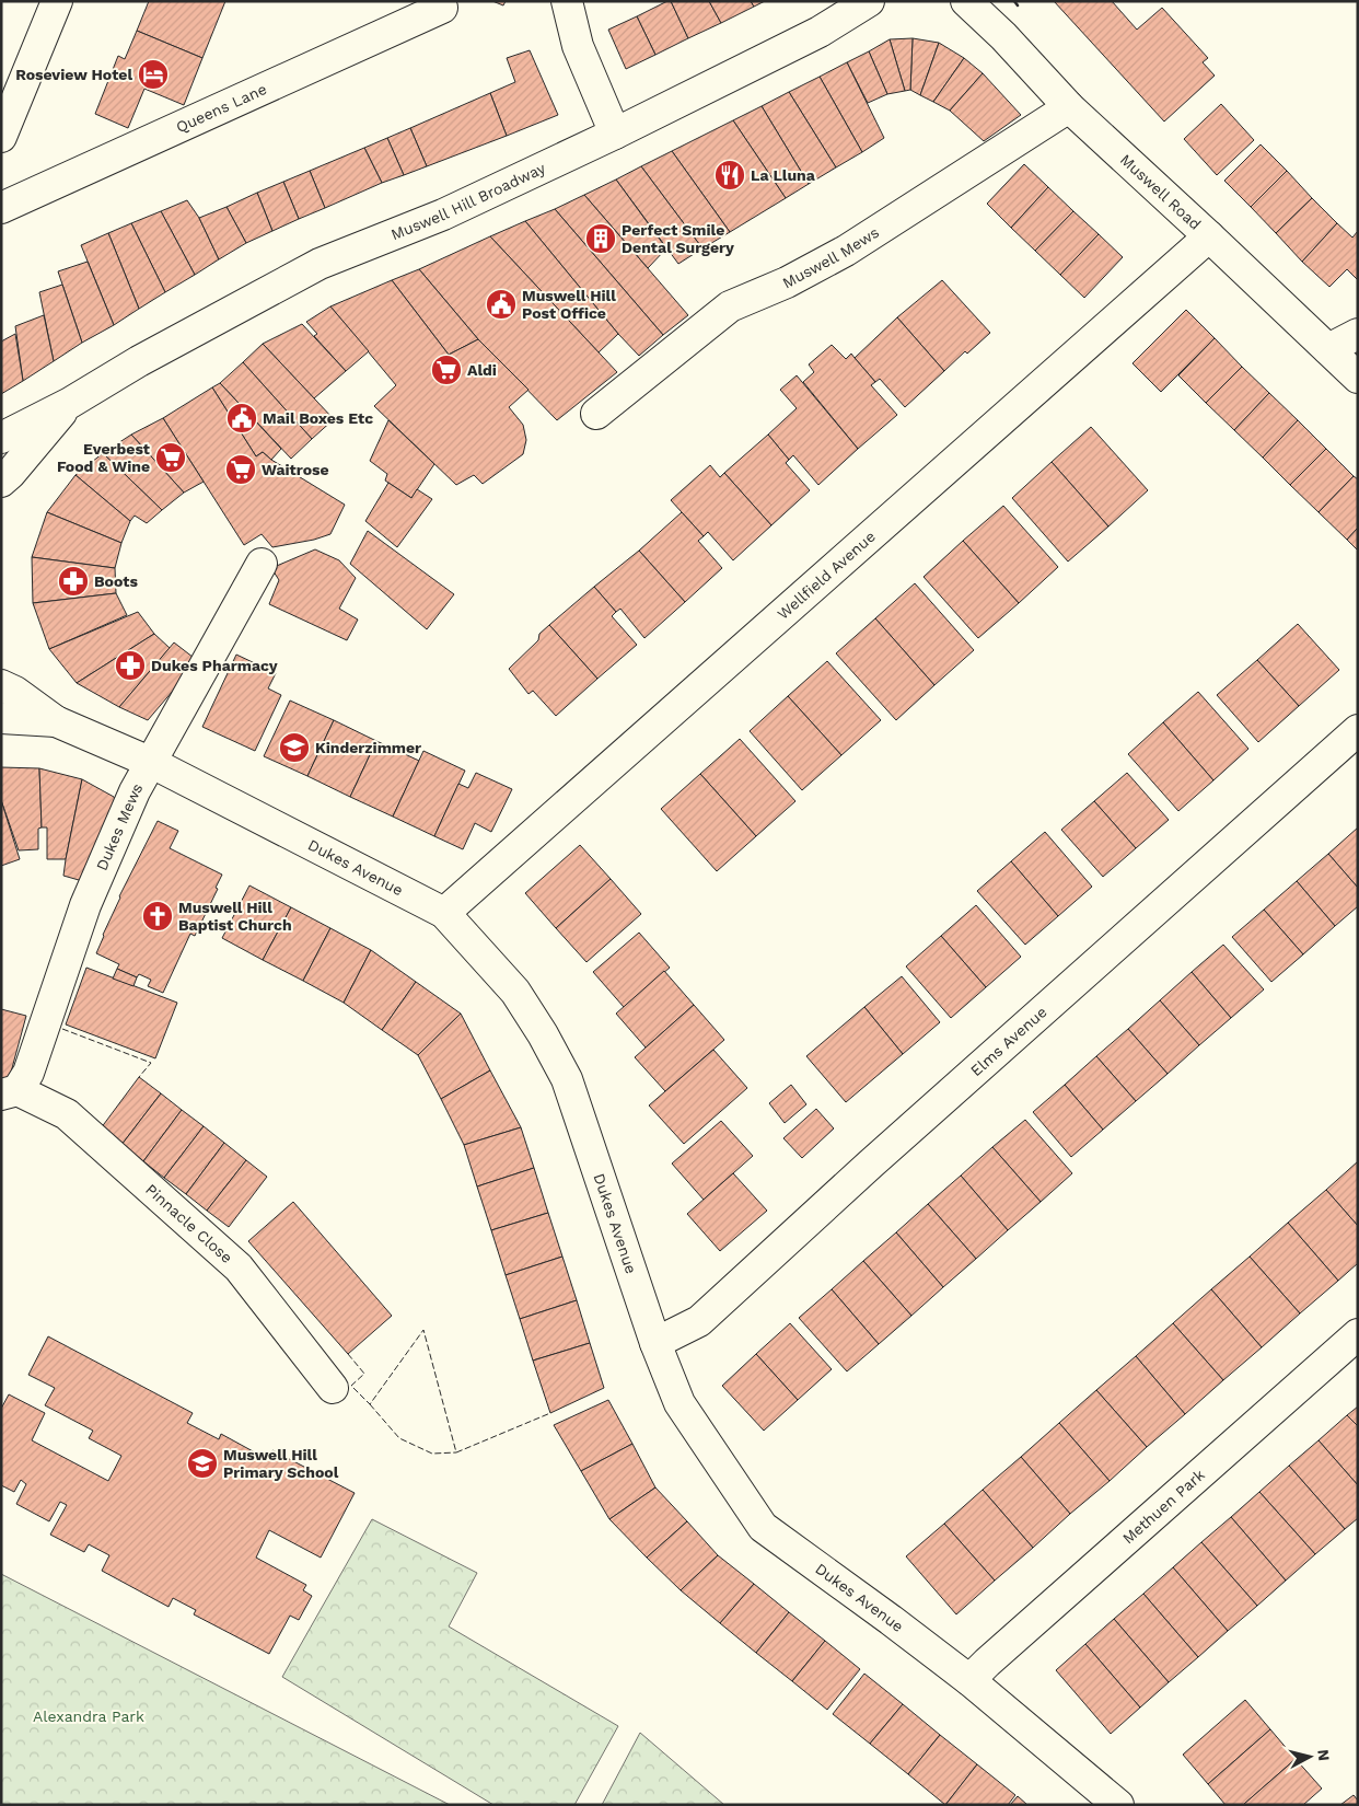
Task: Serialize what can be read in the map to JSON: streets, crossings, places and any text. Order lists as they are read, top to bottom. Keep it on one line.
{"streets":{"street":["Queens Lane","Muswell Road","Muswell Hill Broadway","Muswell Mews","Wellfield Avenue","Dukes Mews","Dukes Avenue","Elms Avenue","Pinnacle Close","Methuen Park"]},"crossings":[["Muswell Road","Muswell Mews"],["Muswell Road","Wellfield Avenue"],["Wellfield Avenue","Dukes Avenue"],["Dukes Mews","Dukes Avenue"],["Dukes Mews","Pinnacle Close"],["Dukes Avenue","Elms Avenue"],["Dukes Avenue","Methuen Park"]],"parks":["Alexandra Park"],"places":{"hotel":["Roseview Hotel"],"restaurant":["La Lluna"],"building":["Perfect Smile Dental Surgery"],"public building":["Muswell Hill Post Office","Mail Boxes Etc"],"supermarket":["Aldi","Everbest Food & Wine","Waitrose"],"pharmacy":["Boots","Dukes Pharmacy"],"school or university":["Kinderzimmer","Muswell Hill Primary School"],"church":["Muswell Hill Baptist Church"]},"north":"right"}
